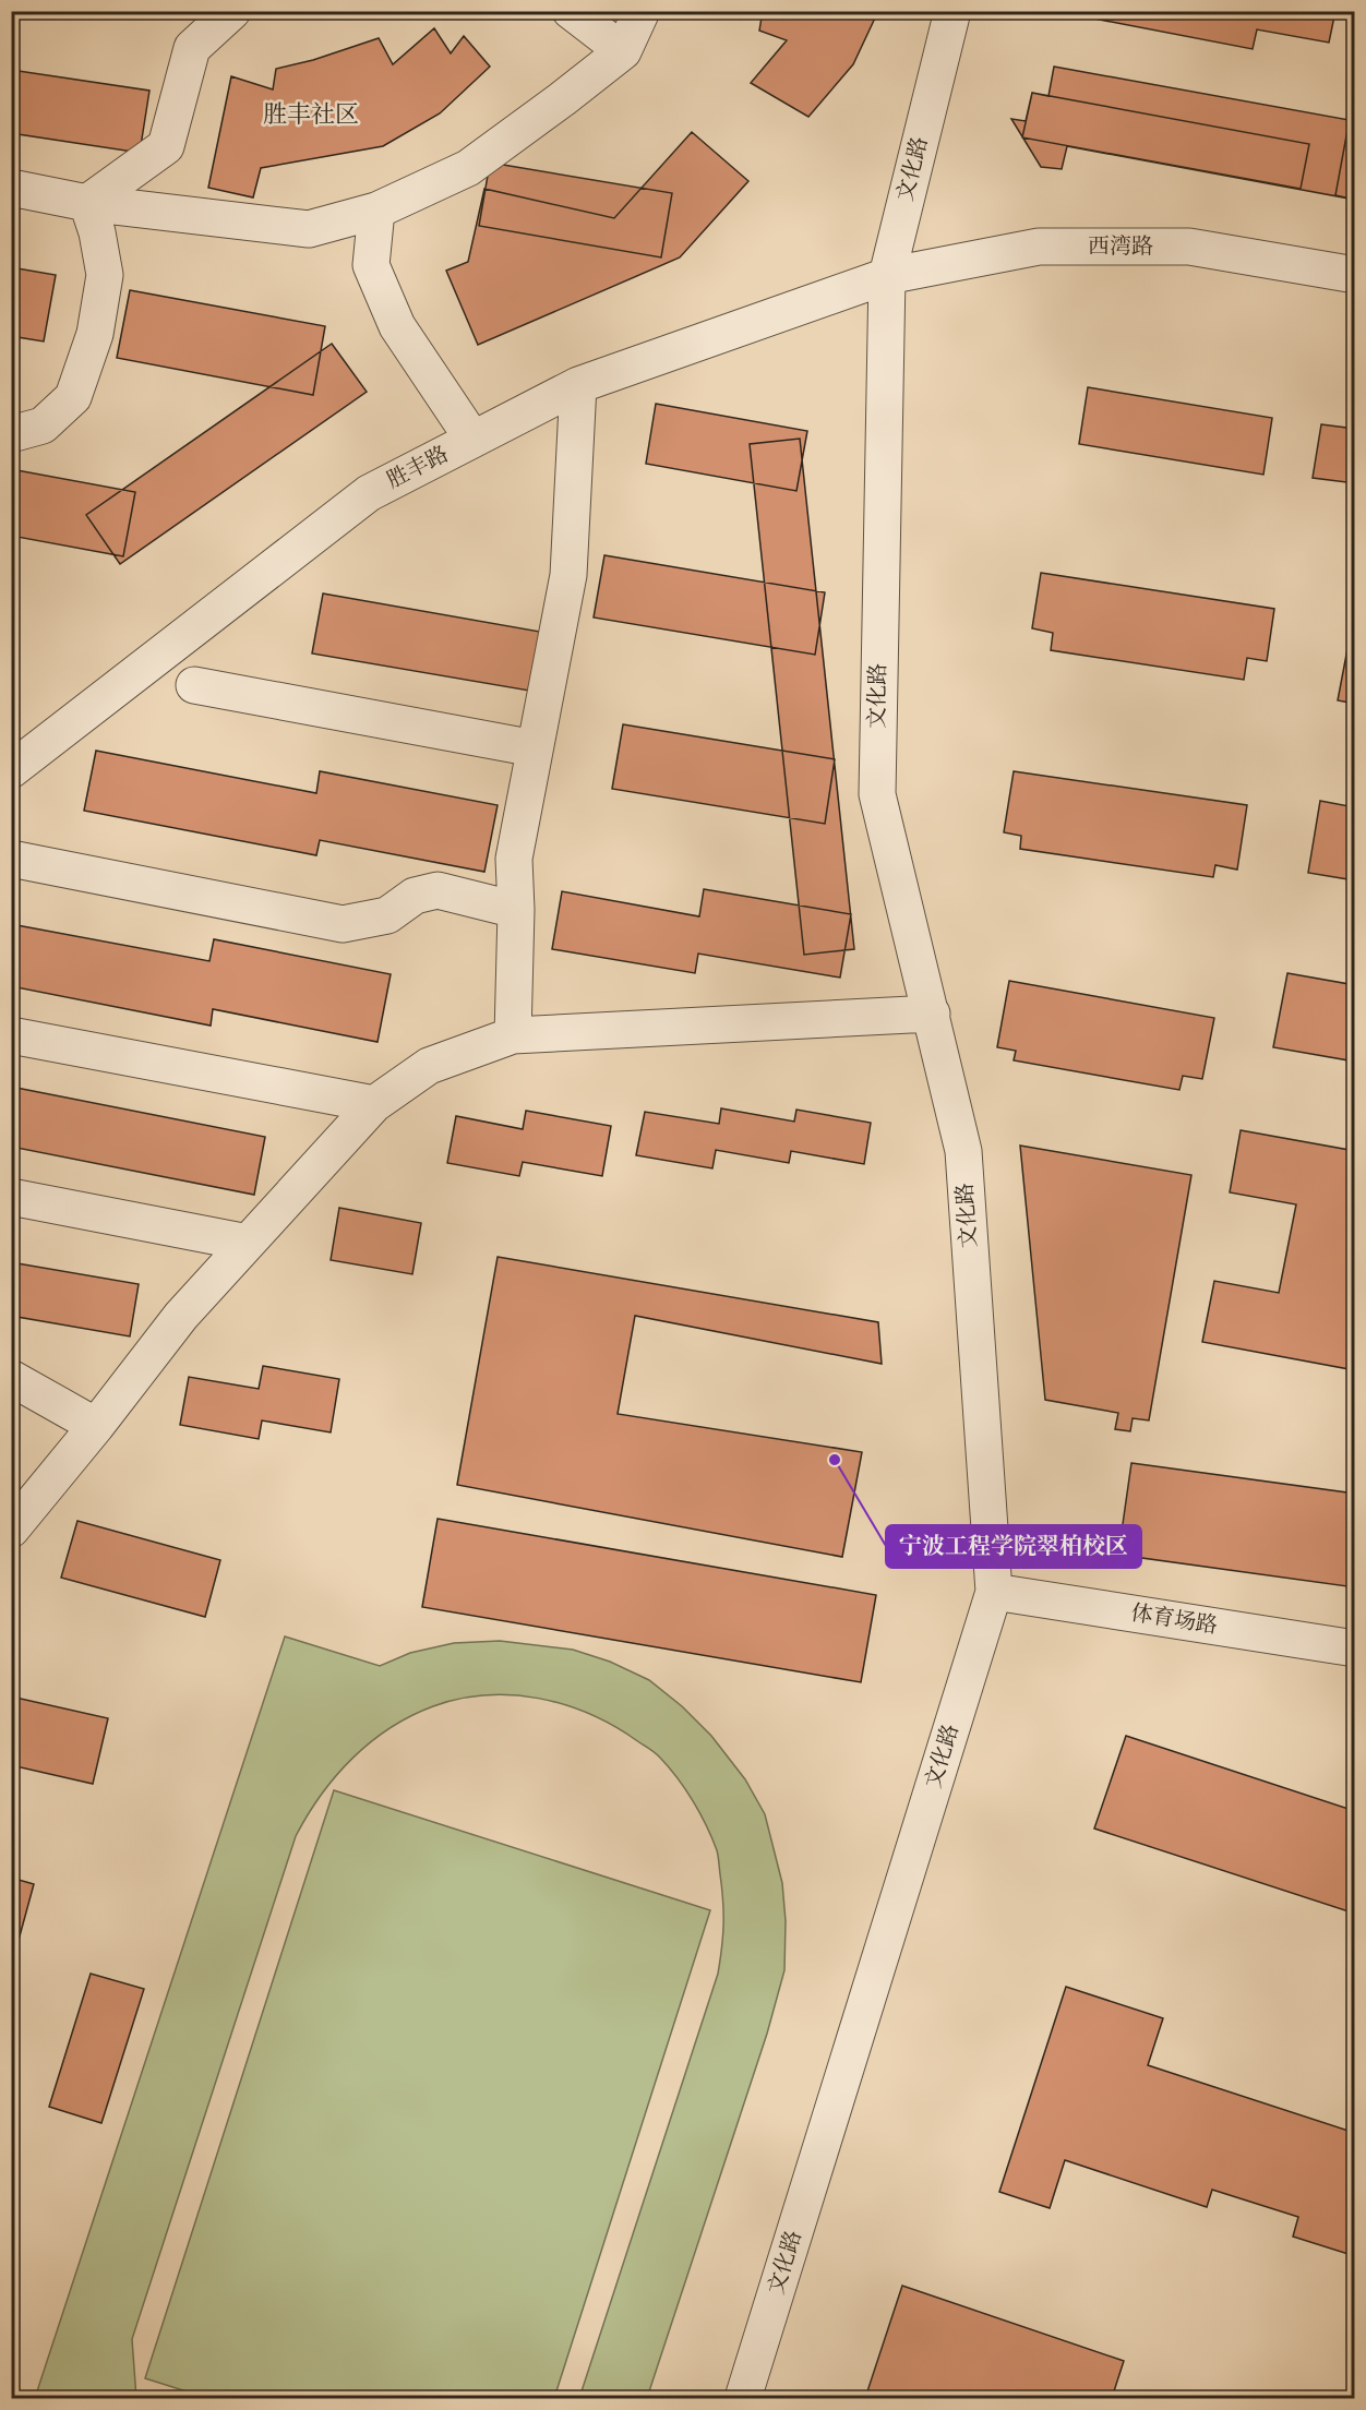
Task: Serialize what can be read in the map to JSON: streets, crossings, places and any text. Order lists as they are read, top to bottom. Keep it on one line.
{"streets":{"street":["文化路","西湾路","胜丰路","体育场路"]},"crossings":[["文化路","西湾路"],["文化路","胜丰路"],["文化路","体育场路"],["西湾路","胜丰路"]],"districts":["胜丰社区"],"places":["宁波工程学院翠柏校区"]}
